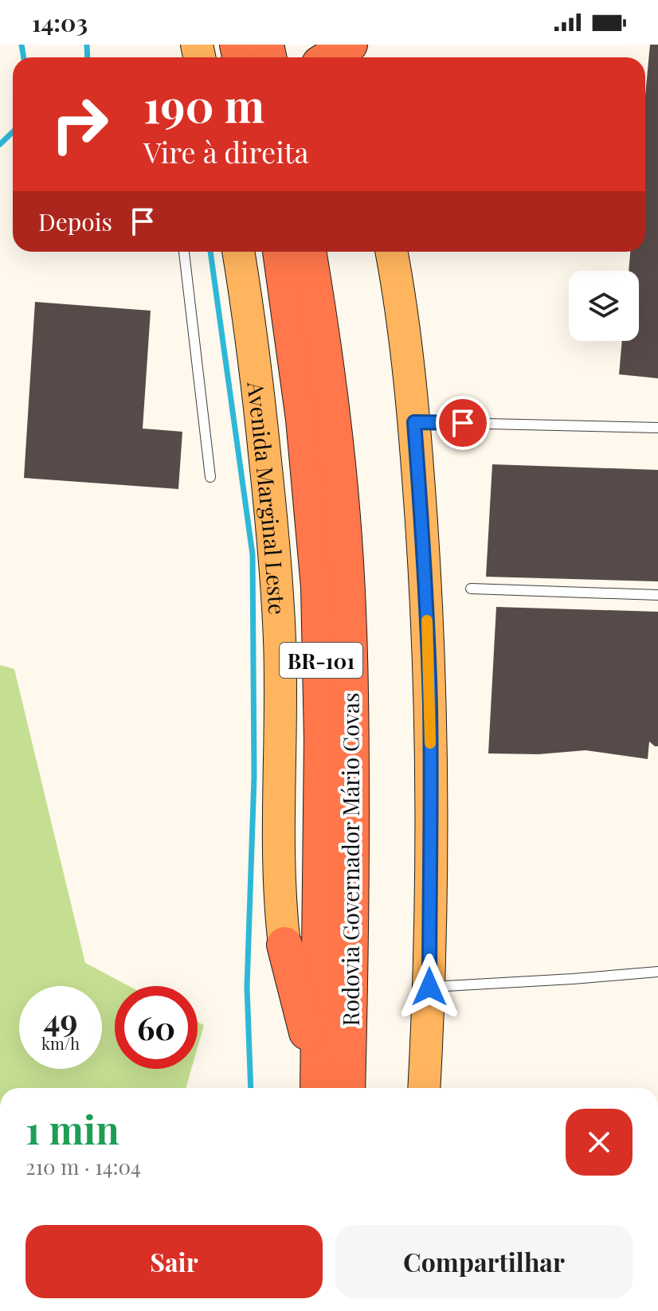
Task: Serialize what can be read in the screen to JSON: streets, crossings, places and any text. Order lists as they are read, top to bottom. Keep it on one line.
{"streets":{"highway":["BR-101","Rodovia Governador Mário Covas"],"main road":["Avenida Marginal Leste"]},"page":{"status":"14:03","turn":["190 m","Vire à direita"],"then":"Depois","speed":"49 km/h","limit":"60","heading":["1 min","210 m · 14:04"],"buttons":["Sair","Compartilhar"]}}
